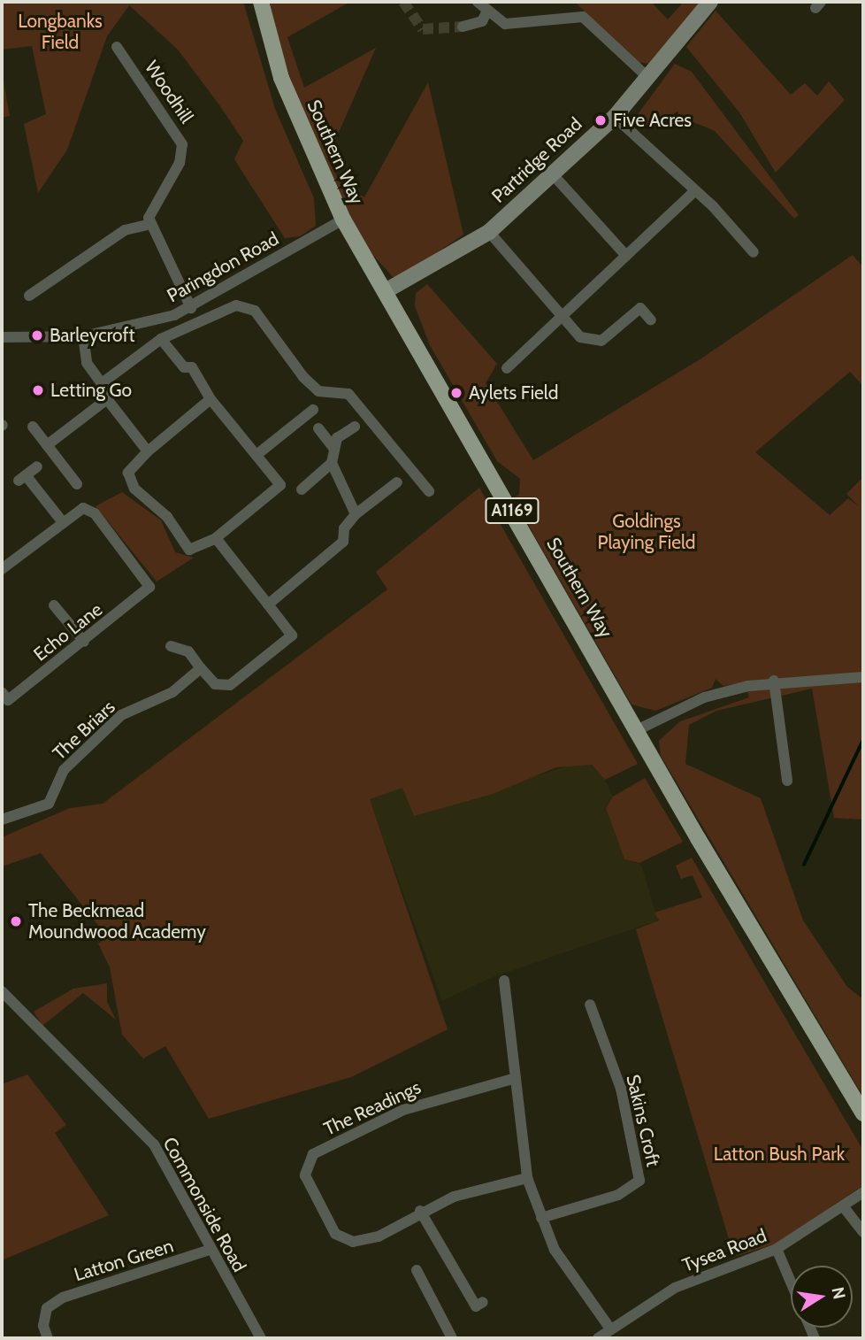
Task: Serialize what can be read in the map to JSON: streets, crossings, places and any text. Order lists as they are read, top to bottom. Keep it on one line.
{"streets":{"main road":["Southern Way","A1169"],"street":["Woodhill","Partridge Road","Paringdon Road","Echo Lane","The Briars","The Readings","Sakins Croft","Commonside Road","Tysea Road","Latton Green"]},"crossings":[["Southern Way","Partridge Road"],["Southern Way","Paringdon Road"],["Commonside Road","Latton Green"]],"parks":["Longbanks Field","Goldings Playing Field","Latton Bush Park"],"places":["Five Acres","Barleycroft","Letting Go","Aylets Field","The Beckmead Moundwood Academy"],"north":"right"}
